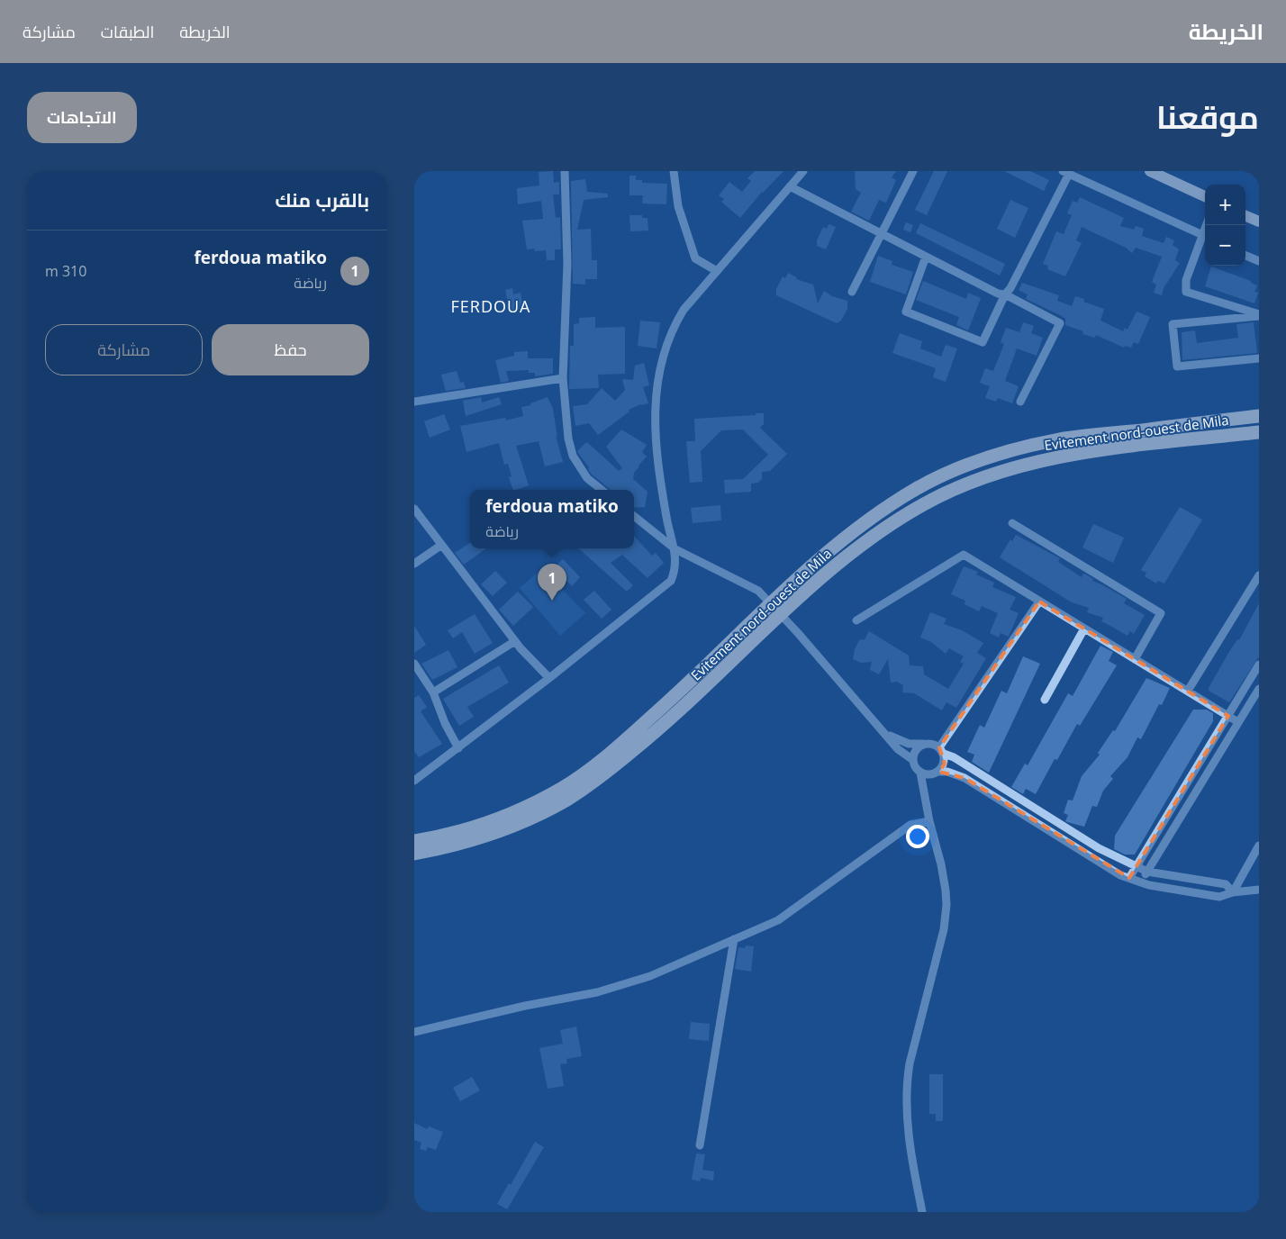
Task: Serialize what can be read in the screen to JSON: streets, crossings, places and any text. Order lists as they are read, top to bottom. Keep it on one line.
{"streets":{"highway":["Evitement nord-ouest de Mila"]},"districts":["FERDOUA"],"page":{"header":"الخريطة","nav":["الخريطة","الطبقات","مشاركة"],"title":"موقعنا","buttons":["الاتجاهات",["حفظ","مشاركة"]],"heading":"بالقرب منك","map_buttons":["+","−"],"list":[{"mark":"1","name":"ferdoua matiko","note":"رياضة","value":"310 m"}],"popup":["ferdoua matiko","رياضة"],"pins":"1"}}
